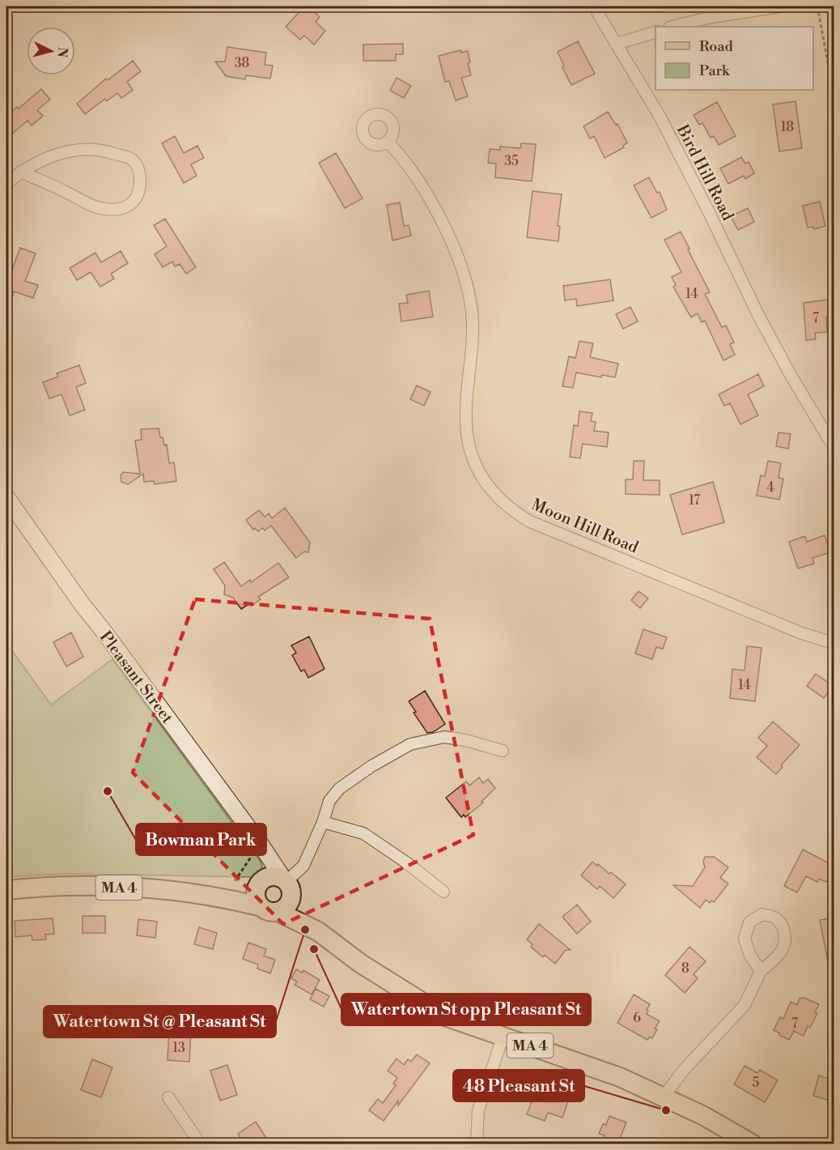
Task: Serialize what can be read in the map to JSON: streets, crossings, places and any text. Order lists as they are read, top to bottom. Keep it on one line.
{"streets":{"main road":["Pleasant Street","MA 4"],"street":["Bird Hill Road","Moon Hill Road"]},"crossings":[["Pleasant Street","MA 4"]],"places":["Bowman Park","Watertown St @ Pleasant St","Watertown St opp Pleasant St","48 Pleasant St"],"house_numbers":["38","18","35","14","7","4","17","14","8","6","7","13","5"],"legend":["Road","Park"],"north":"right"}
